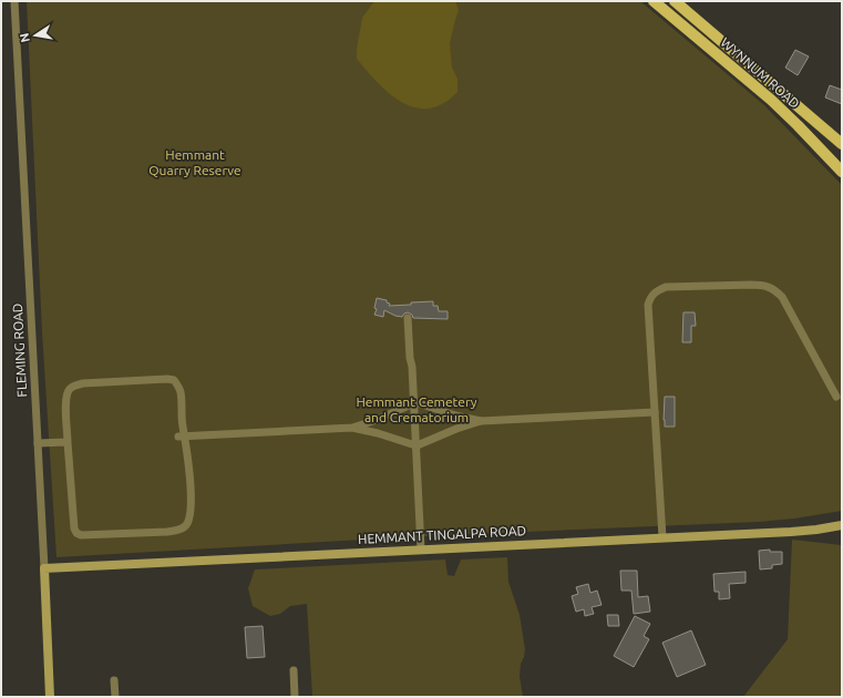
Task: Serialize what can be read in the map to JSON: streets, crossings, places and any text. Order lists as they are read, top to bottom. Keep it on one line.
{"streets":{"main road":["WYNNUM ROAD"],"street":["FLEMING ROAD","HEMMANT TINGALPA ROAD"]},"crossings":[["FLEMING ROAD","HEMMANT TINGALPA ROAD"]],"parks":["Hemmant Quarry Reserve","Hemmant Cemetery and Crematorium"],"north":"left"}
